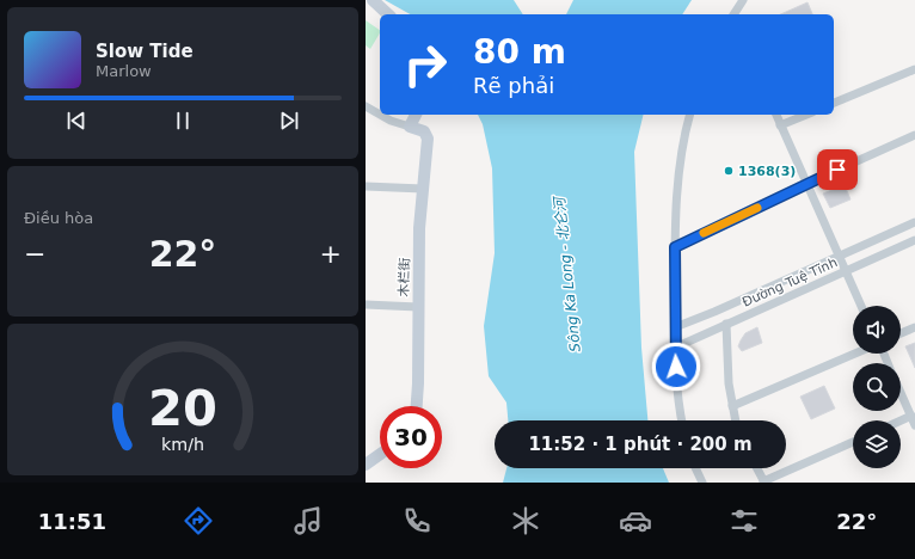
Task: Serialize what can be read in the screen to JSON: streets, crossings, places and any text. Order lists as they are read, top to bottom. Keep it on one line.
{"streets":{"street":["木栏街","Đường Tuệ Tĩnh"]},"water":["Sông Ka Long - 北仑河"],"places":["1368(3)"],"page":{"turn":["80 m","Rẽ phải"],"song":["Slow Tide","Marlow"],"tile":"Điều hòa","heat":["−","22°","+"],"limit":"30","trip":"11:52 · 1 phút · 200 m","tabs":["11:51","22°"],"gauge":["20","km/h"]}}
